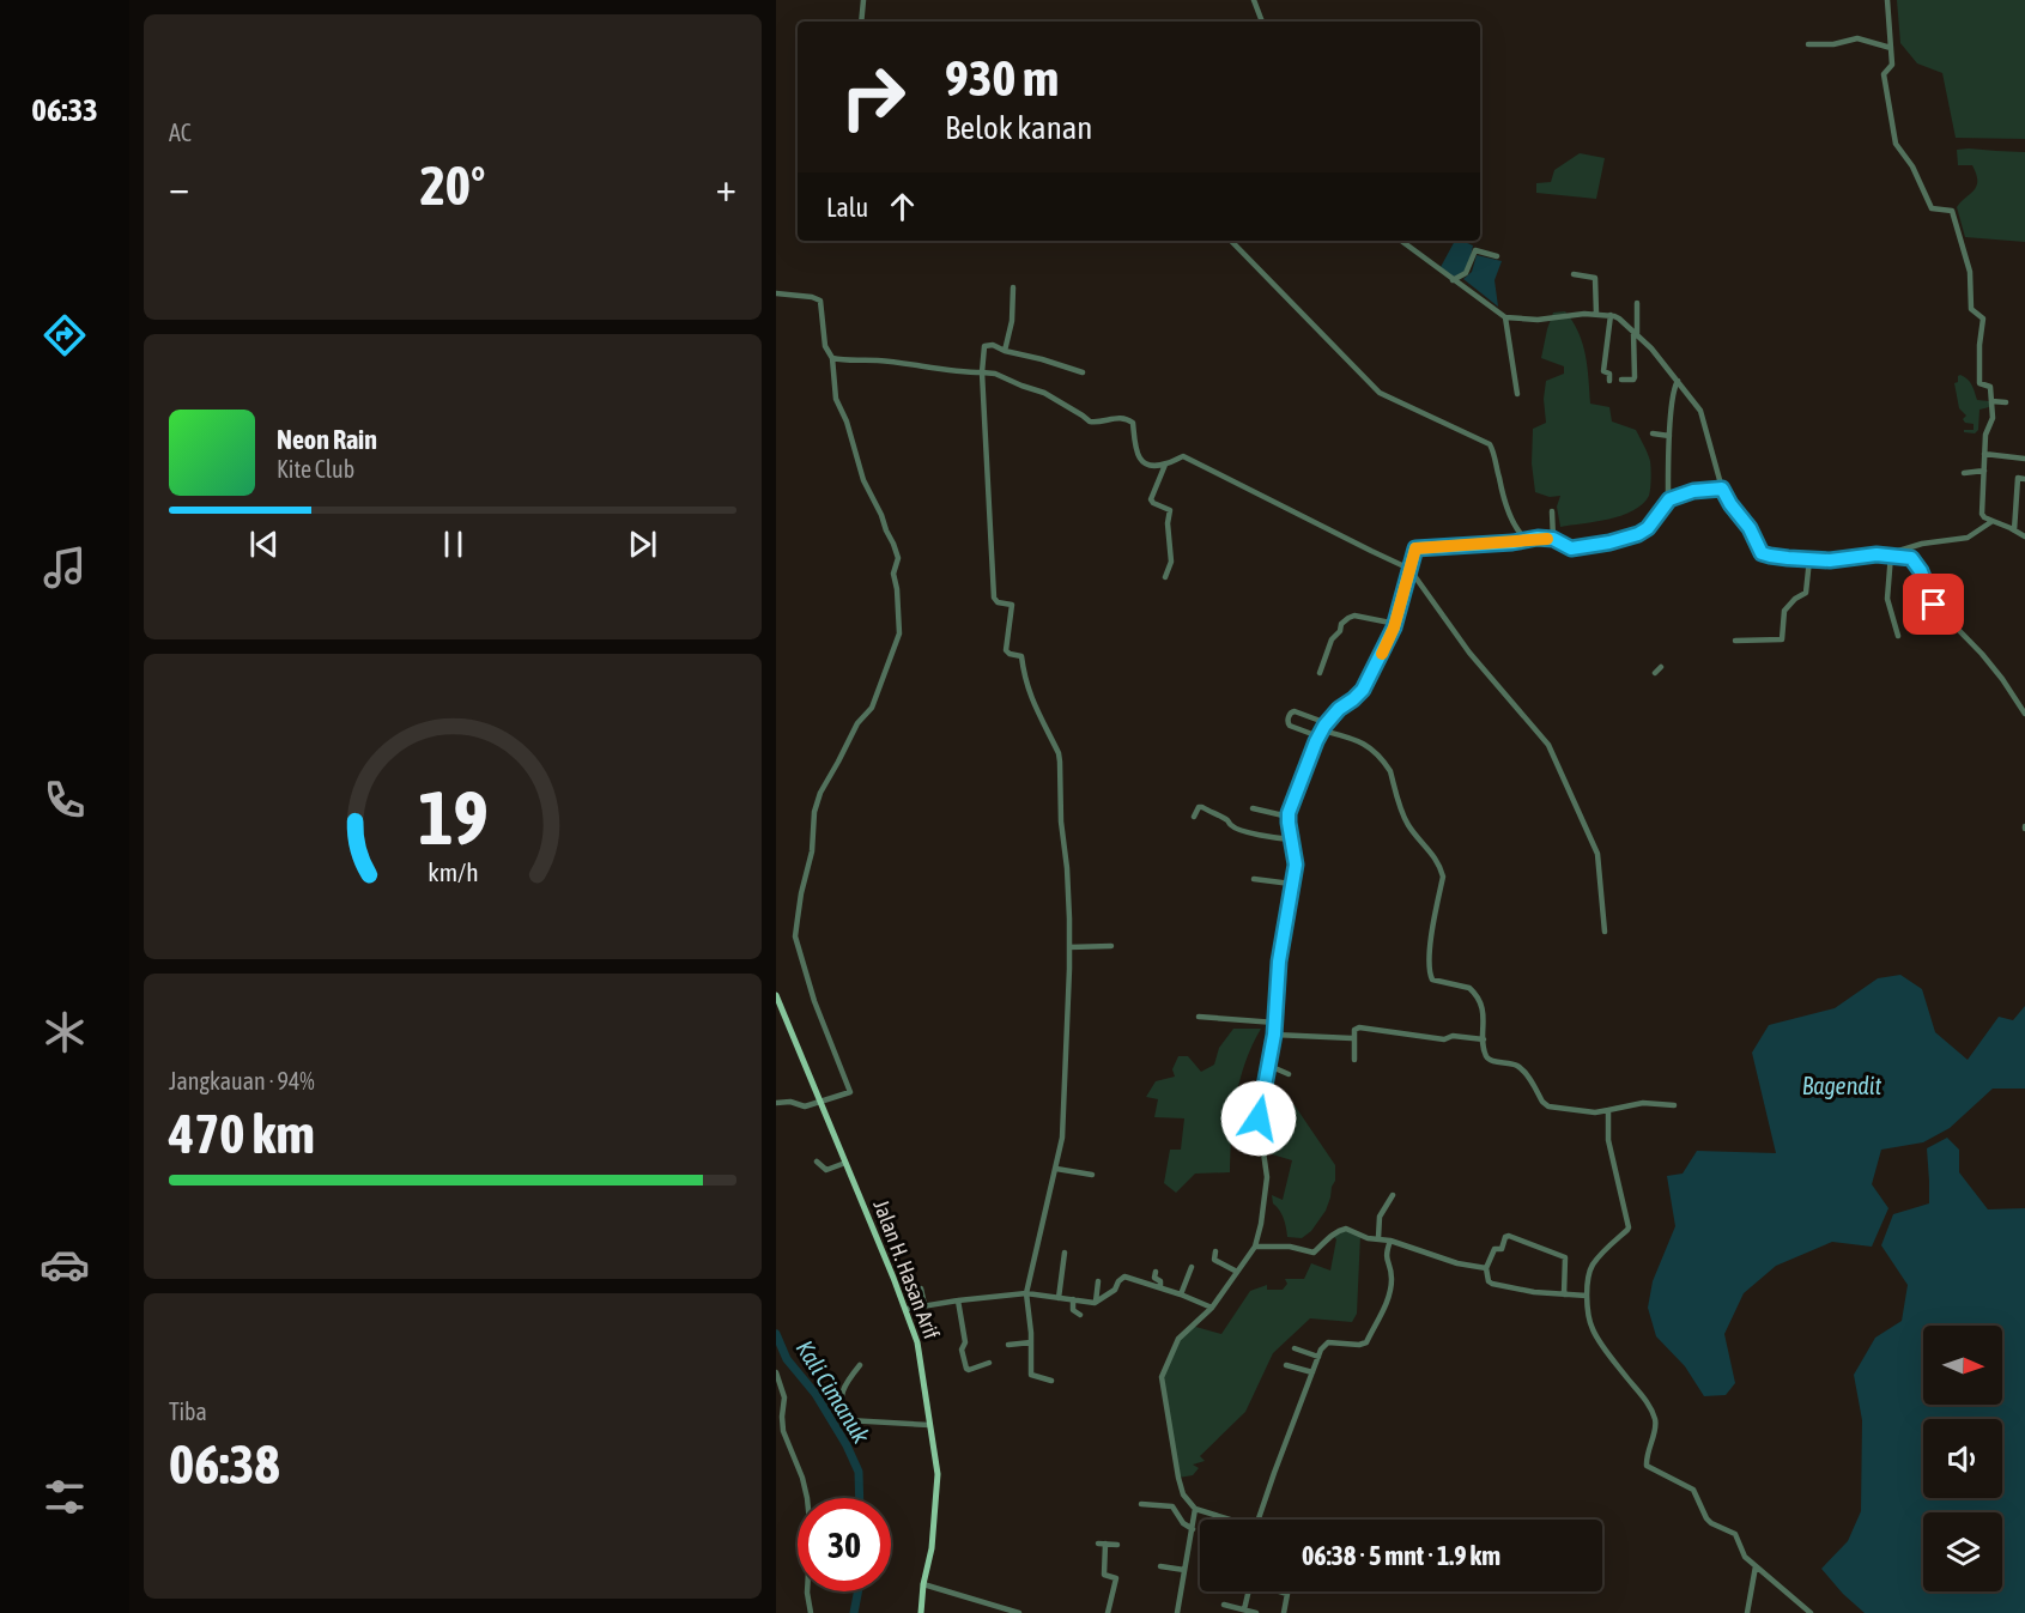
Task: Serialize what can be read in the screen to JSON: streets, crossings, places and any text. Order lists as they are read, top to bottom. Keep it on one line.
{"streets":{"main road":["Jalan H. Hasan Arif"]},"water":["Bagendit","Kali Cimanuk"],"north":"right","page":{"tabs":"06:33","tile":["AC",["Jangkauan · 94%","470 km"],["Tiba","06:38"]],"turn":["930 m","Belok kanan"],"heat":["−","20°","+"],"then":"Lalu","song":["Neon Rain","Kite Club"],"limit":"30","trip":"06:38 · 5 mnt · 1.9 km","gauge":["19","km/h"]}}
